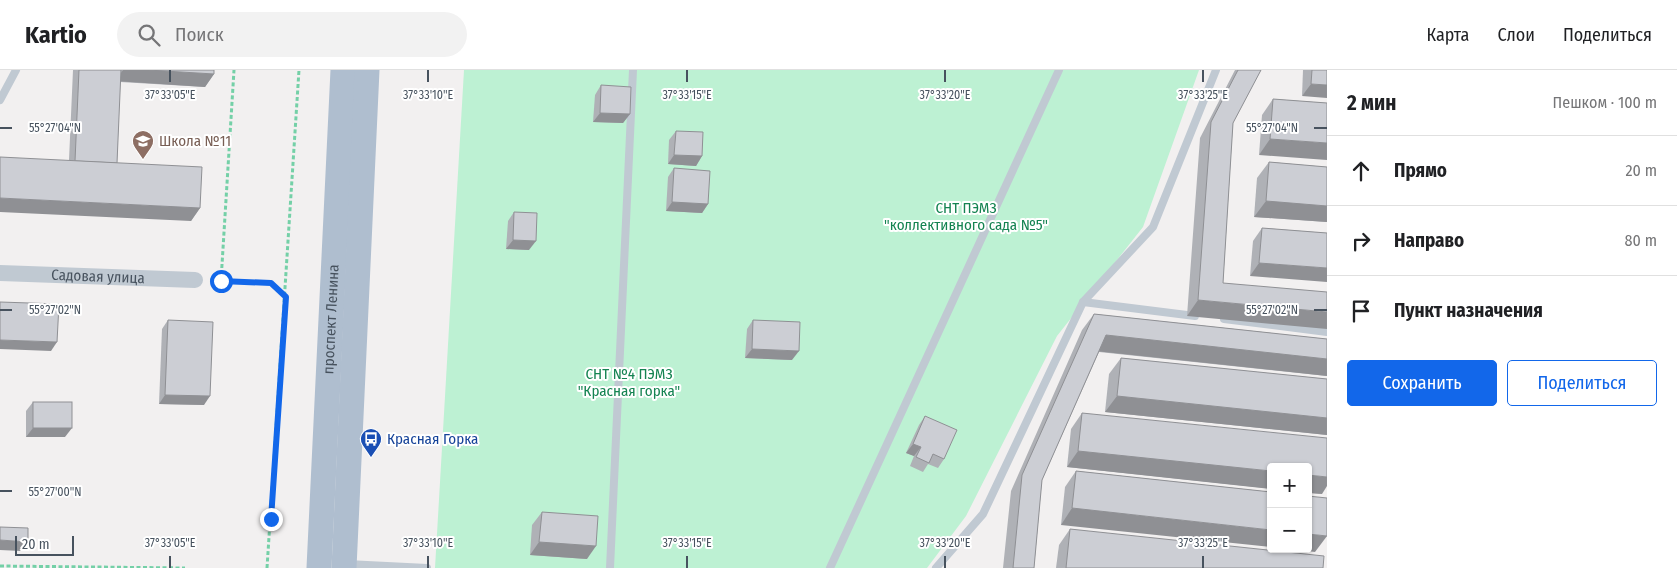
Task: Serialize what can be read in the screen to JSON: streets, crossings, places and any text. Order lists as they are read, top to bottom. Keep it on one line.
{"streets":{"main road":["проспект Ленина"],"street":["Садовая улица"]},"parks":["СНТ ПЭМЗ \"коллективного сада №5\"","СНТ №4 ПЭМЗ \"Красная горка\""],"places":{"school or university":["Школа №11"],"bus stop":["Красная Горка"]},"scale_bar":"20 m","page":{"header":"Kartio","search":"Поиск","nav":["Карта","Слои","Поделиться"],"heading":["2 мин","Пешком · 100 m"],"list":[["Прямо","20 m"],["Направо","80 m"],"Пункт назначения"],"buttons":["Сохранить","Поделиться"],"map_buttons":["+","−"],"scale":"20 m"},"coordinates":["37°33'05\"E","37°33'10\"E","37°33'15\"E","37°33'20\"E","37°33'25\"E","55°27'04\"N","55°27'02\"N","55°27'00\"N"]}
